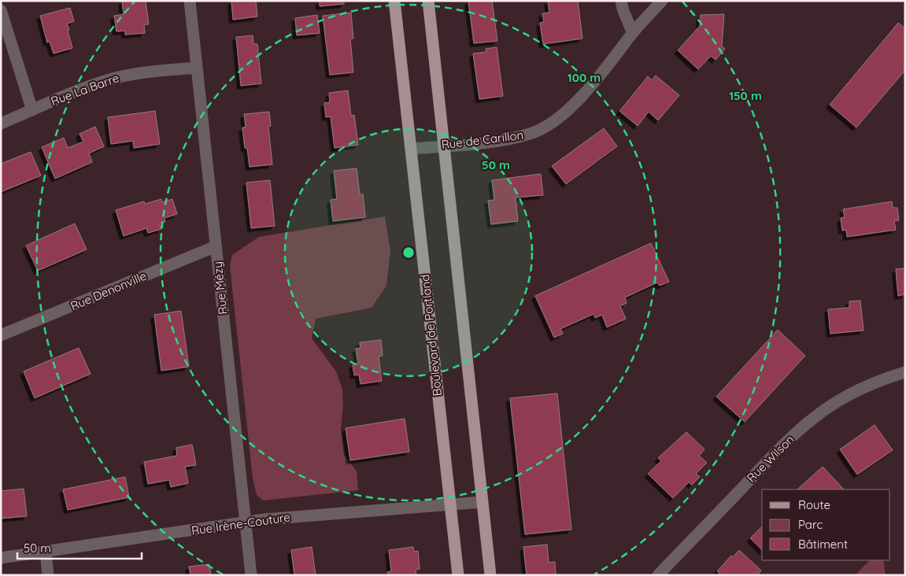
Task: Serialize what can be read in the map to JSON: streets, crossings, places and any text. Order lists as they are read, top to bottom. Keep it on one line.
{"streets":{"main road":["Boulevard de Portland"],"street":["Rue La Barre","Rue de Carillon","Rue Mézy","Rue Denonville","Rue Wilson","Rue Irène-Couture"]},"crossings":[["Rue La Barre","Rue Mézy"],["Rue de Carillon","Boulevard de Portland"],["Rue Mézy","Rue Denonville"],["Rue Mézy","Rue Irène-Couture"],["Boulevard de Portland","Rue Irène-Couture"]],"legend":["Route","Parc","Bâtiment"],"scale_bar":"50 m","rings":["100 m","150 m","50 m"]}
